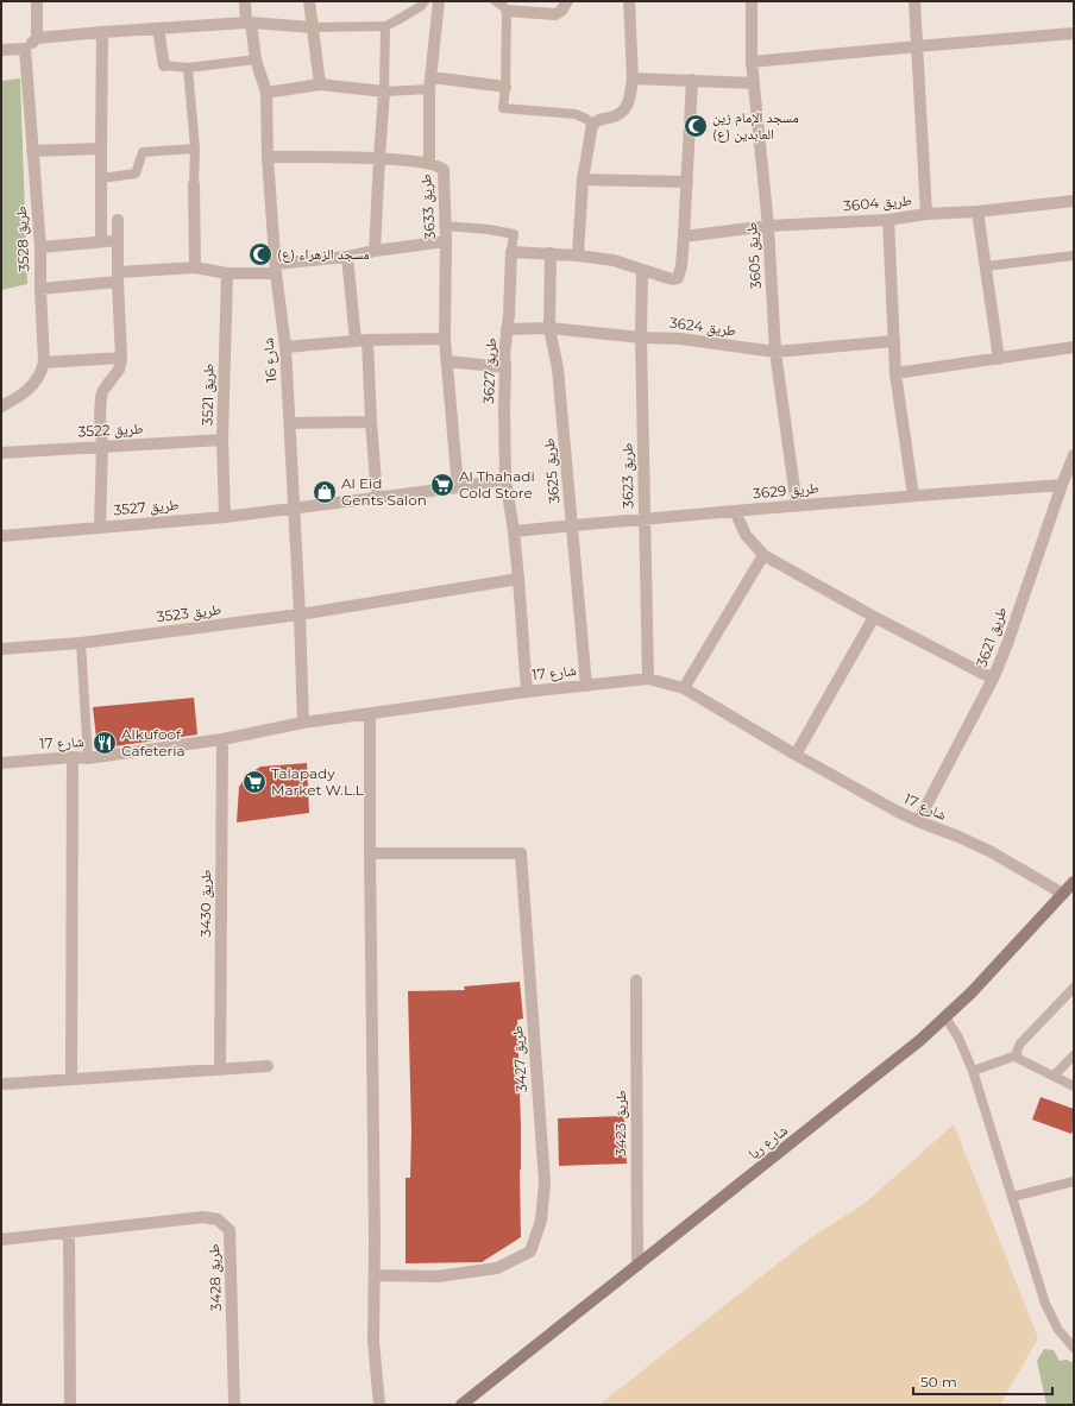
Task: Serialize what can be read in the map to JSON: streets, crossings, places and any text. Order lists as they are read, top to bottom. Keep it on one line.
{"streets":{"main road":["شارع ريا"],"street":["طريق 3604","طريق 3633","طريق 3528","طريق 3605","طريق 3624","شارع 16","طريق 3627","طريق 3521","طريق 3522","طريق 3625","طريق 3623","طريق 3629","طريق 3527","طريق 3523","طريق 3621","شارع 17","طريق 3430","طريق 3427","طريق 3423","طريق 3428"]},"crossings":[["طريق 3604","طريق 3605"],["طريق 3633","شارع 16"],["طريق 3633","طريق 3627"],["طريق 3605","طريق 3624"],["طريق 3605","طريق 3629"],["طريق 3624","طريق 3627"],["طريق 3624","طريق 3625"],["طريق 3624","طريق 3623"],["شارع 16","طريق 3527"],["شارع 16","طريق 3523"],["شارع 16","شارع 17"],["طريق 3627","طريق 3629"],["طريق 3627","شارع 17"],["طريق 3521","طريق 3522"],["طريق 3521","طريق 3527"],["طريق 3625","طريق 3629"],["طريق 3625","شارع 17"],["طريق 3623","طريق 3629"],["طريق 3623","شارع 17"],["طريق 3629","طريق 3621"],["طريق 3621","شارع 17"],["شارع 17","طريق 3430"],["شارع 17","شارع ريا"],["طريق 3423","شارع ريا"]],"places":{"mosque":["مسجد الإمام زين العابدين (ع)","مسجد الزهراء (ع)"],"supermarket":["Al Thahadi Cold Store","Talapady Market W.L.L"],"shop":["Al Eid Gents Salon"],"restaurant":["Alkufoof Cafeteria"]},"scale_bar":"50 m"}
